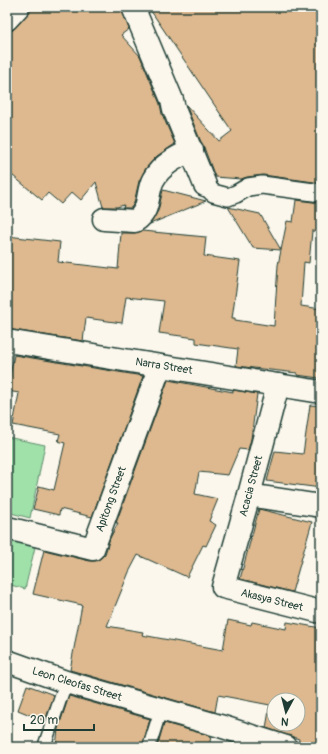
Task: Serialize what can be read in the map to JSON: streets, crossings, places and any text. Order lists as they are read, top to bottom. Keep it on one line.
{"streets":{"street":["Narra Street","Acacia Street","Apitong Street","Akasya Street","Leon Cleofas Street"]},"crossings":[["Narra Street","Acacia Street"],["Narra Street","Apitong Street"],["Acacia Street","Akasya Street"]],"scale_bar":"20 m","north":"bottom"}
